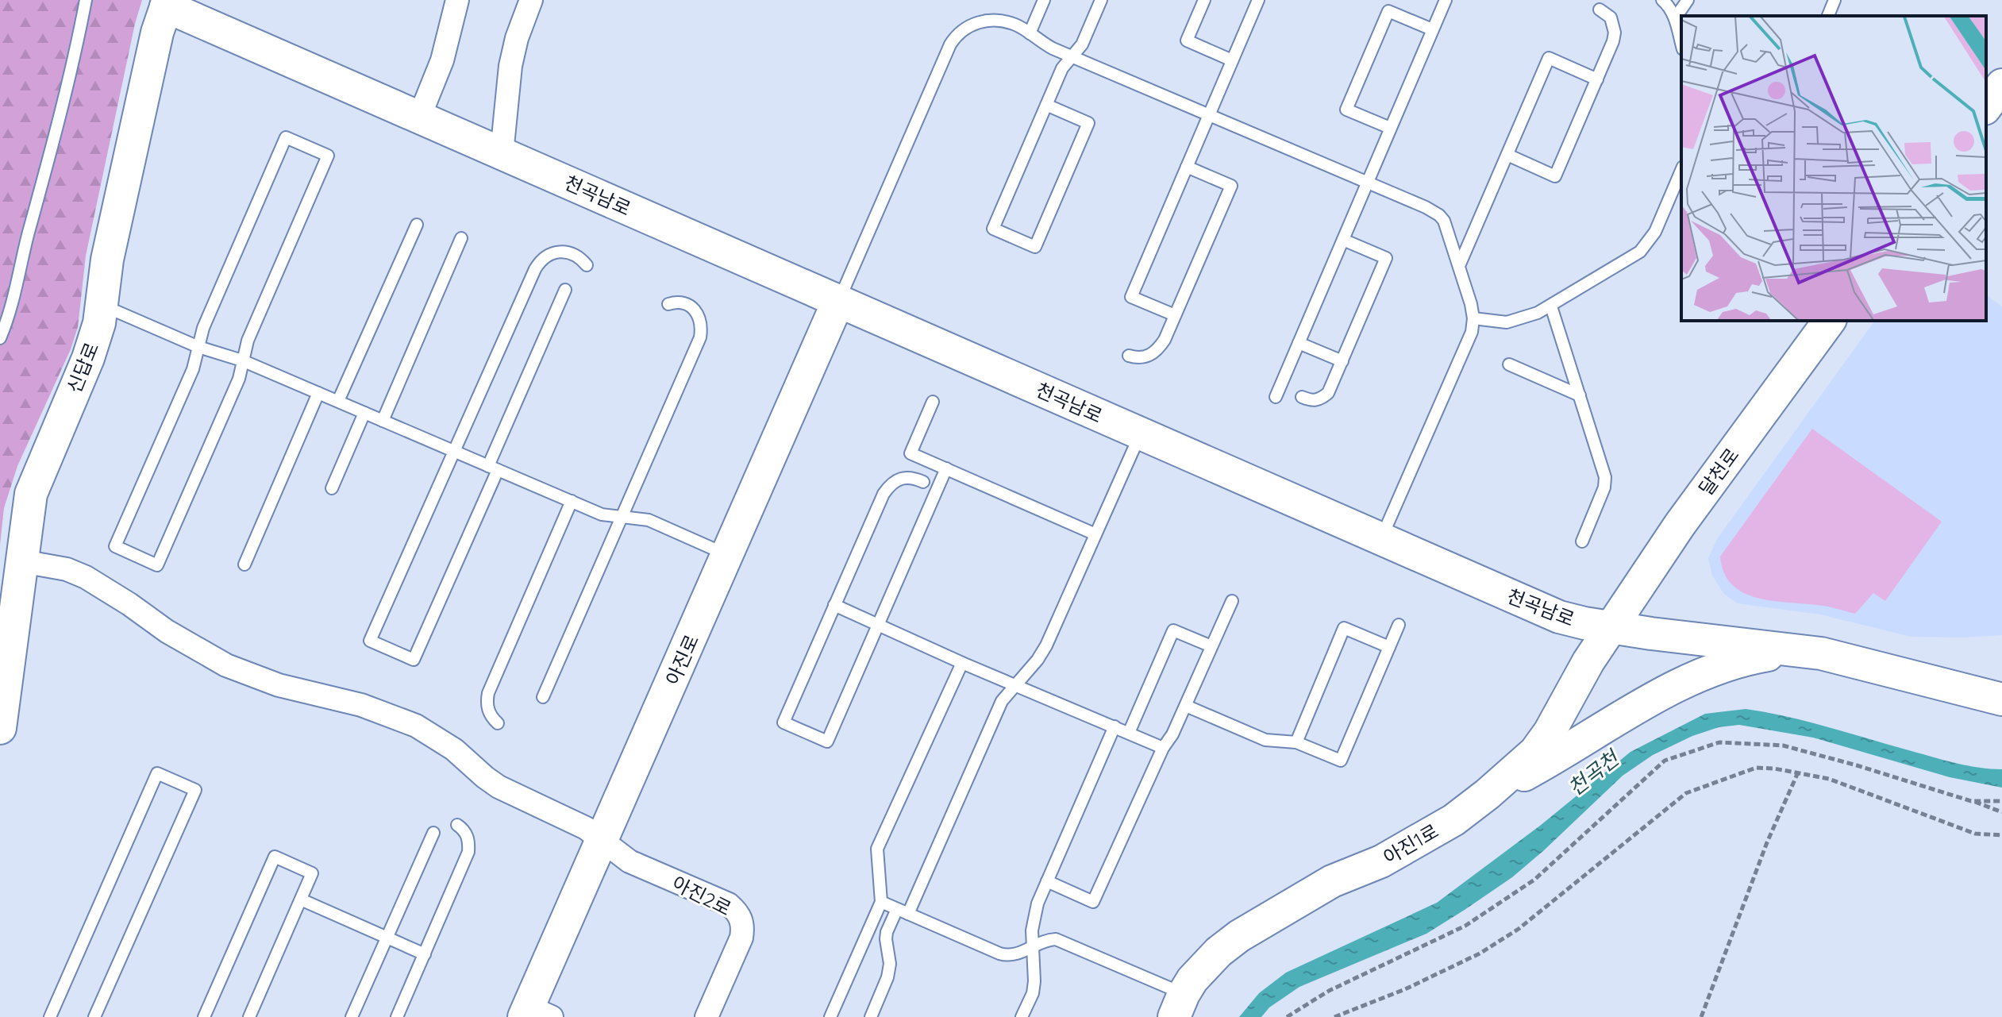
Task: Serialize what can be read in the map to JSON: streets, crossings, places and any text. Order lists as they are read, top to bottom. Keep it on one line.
{"streets":{"street":["천곡남로","신답로","달천로","아진로","아진1로","아진2로"]},"crossings":[["천곡남로","신답로"],["천곡남로","달천로"],["천곡남로","아진로"],["천곡남로","아진1로"],["신답로","아진2로"],["달천로","아진1로"],["아진로","아진2로"]],"water":["천곡천"]}
